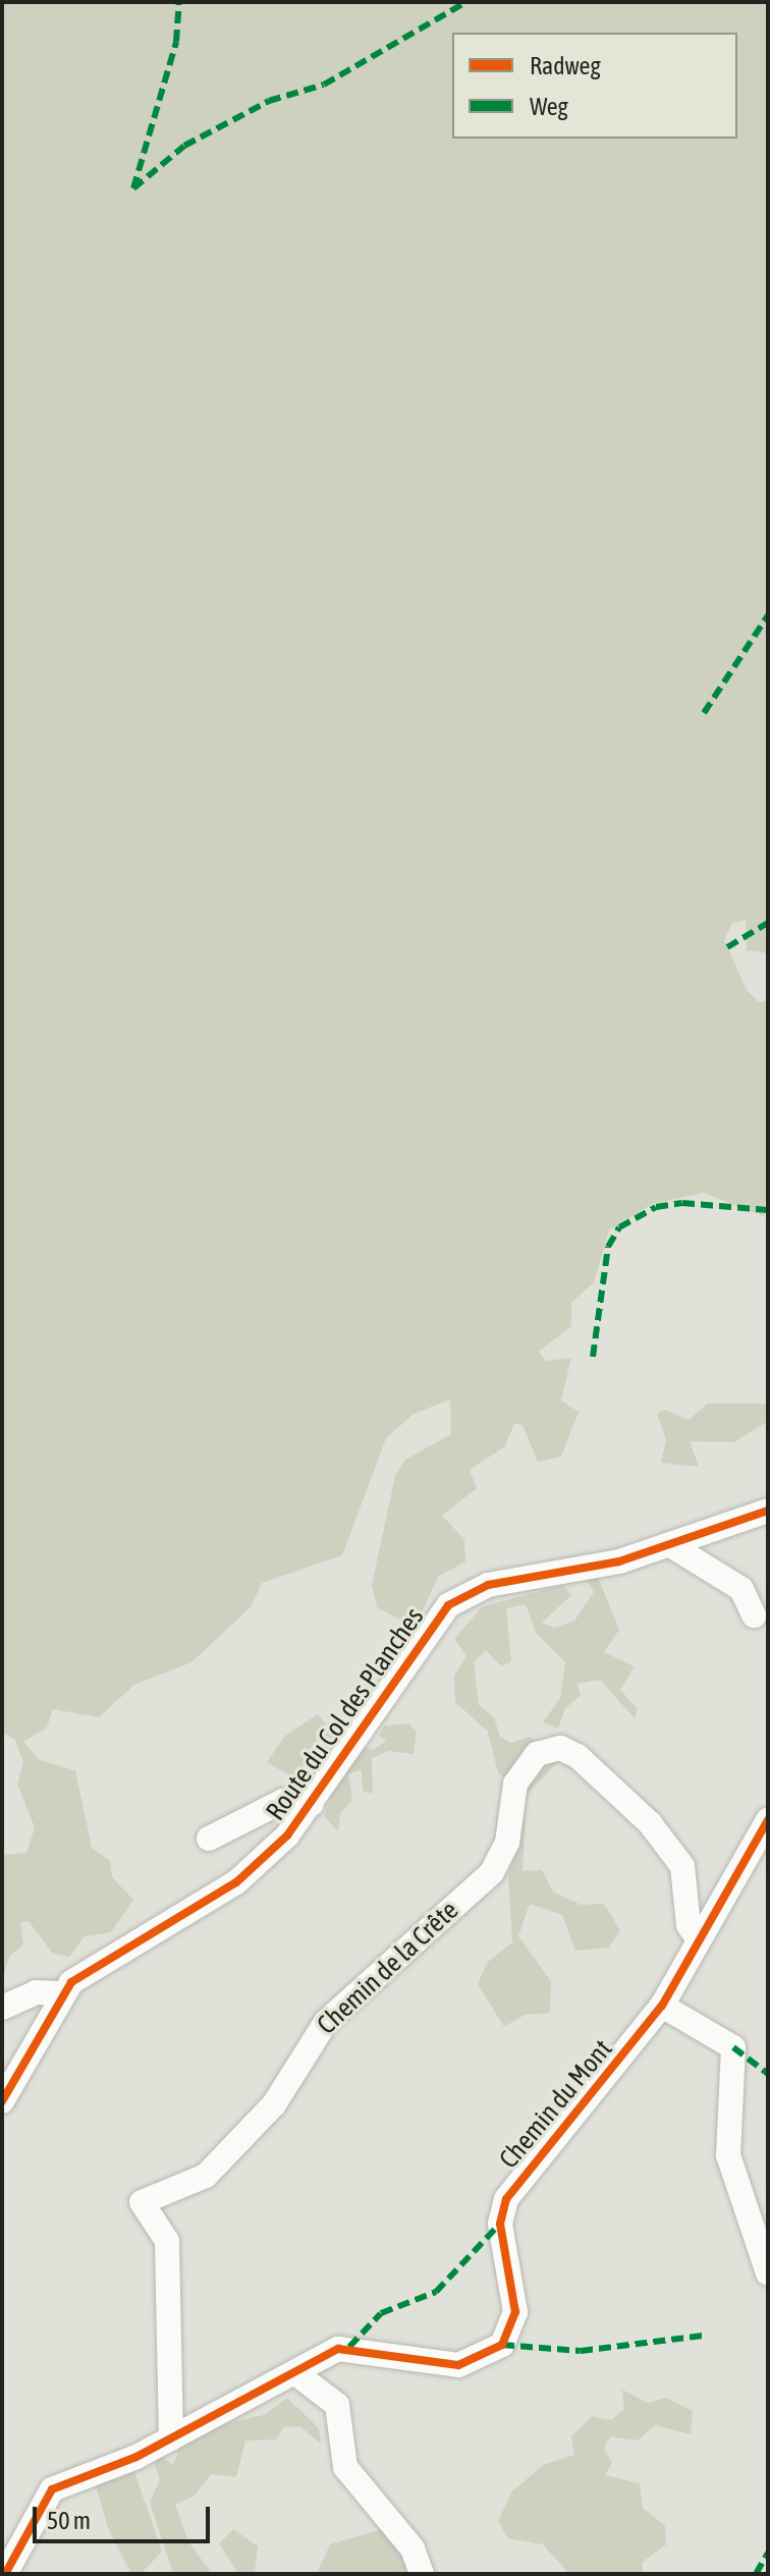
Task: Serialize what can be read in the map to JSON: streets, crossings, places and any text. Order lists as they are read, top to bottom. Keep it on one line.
{"streets":{"street":["Route du Col des Planches","Chemin de la Crête","Chemin du Mont"]},"crossings":[["Chemin de la Crête","Chemin du Mont"]],"legend":["Radweg","Weg"],"scale_bar":"50 m"}
